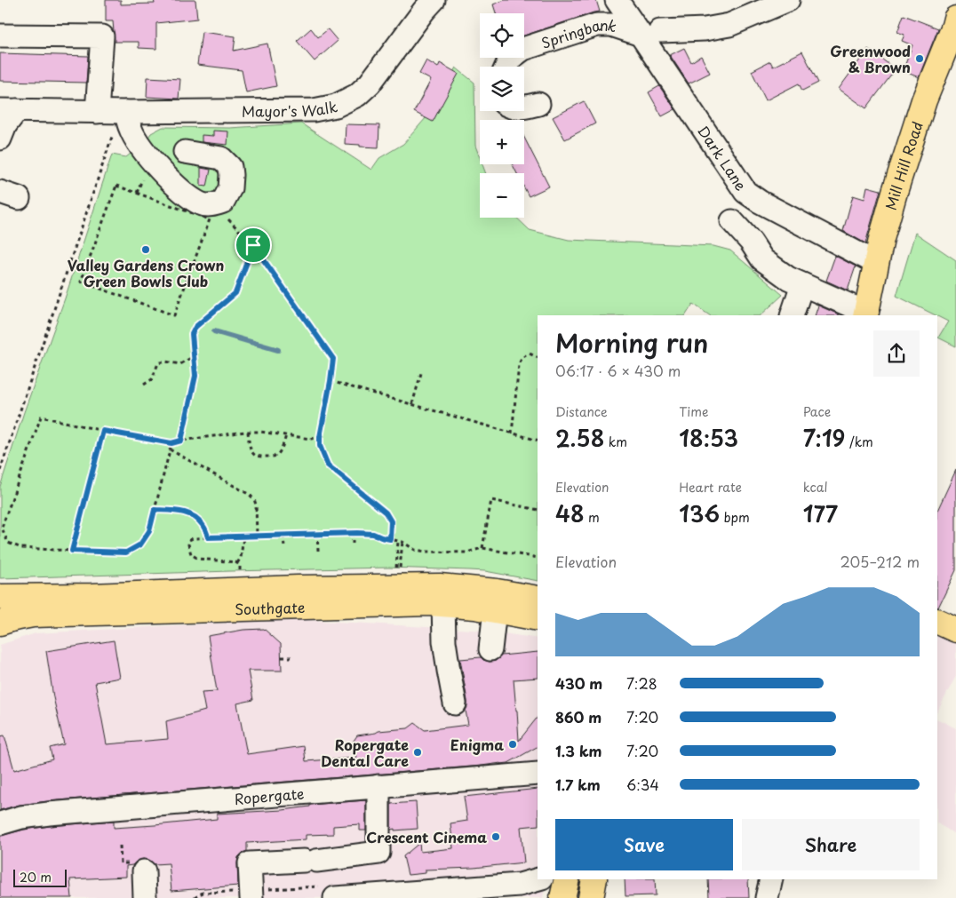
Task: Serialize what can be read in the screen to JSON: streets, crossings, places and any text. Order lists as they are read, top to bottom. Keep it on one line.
{"streets":{"main road":["Mill Hill Road","Southgate"],"street":["Springbank","Mayor's Walk","Dark Lane","Ropergate"]},"crossings":[["Springbank","Dark Lane"],["Dark Lane","Mill Hill Road"]],"places":["Greenwood & Brown","Valley Gardens Crown Green Bowls Club","Enigma","Ropergate Dental Care","Crescent Cinema"],"scale_bar":"20 m","page":{"map_buttons":["+","−"],"heading":["Morning run","06:17 · 6 × 430 m"],"stats":[["Distance","2.58 km"],["Time","18:53"],["Pace","7:19 /km"],["Elevation","48 m"],["Heart rate","136 bpm"],["kcal","177"]],"chart":["Elevation","205–212 m"],"list":[{"name":"430 m","note":"7:28"},{"name":"860 m","note":"7:20"},{"name":"1.3 km","note":"7:20"},{"name":"1.7 km","note":"6:34"}],"buttons":["Save","Share"],"scale":"20 m"}}
